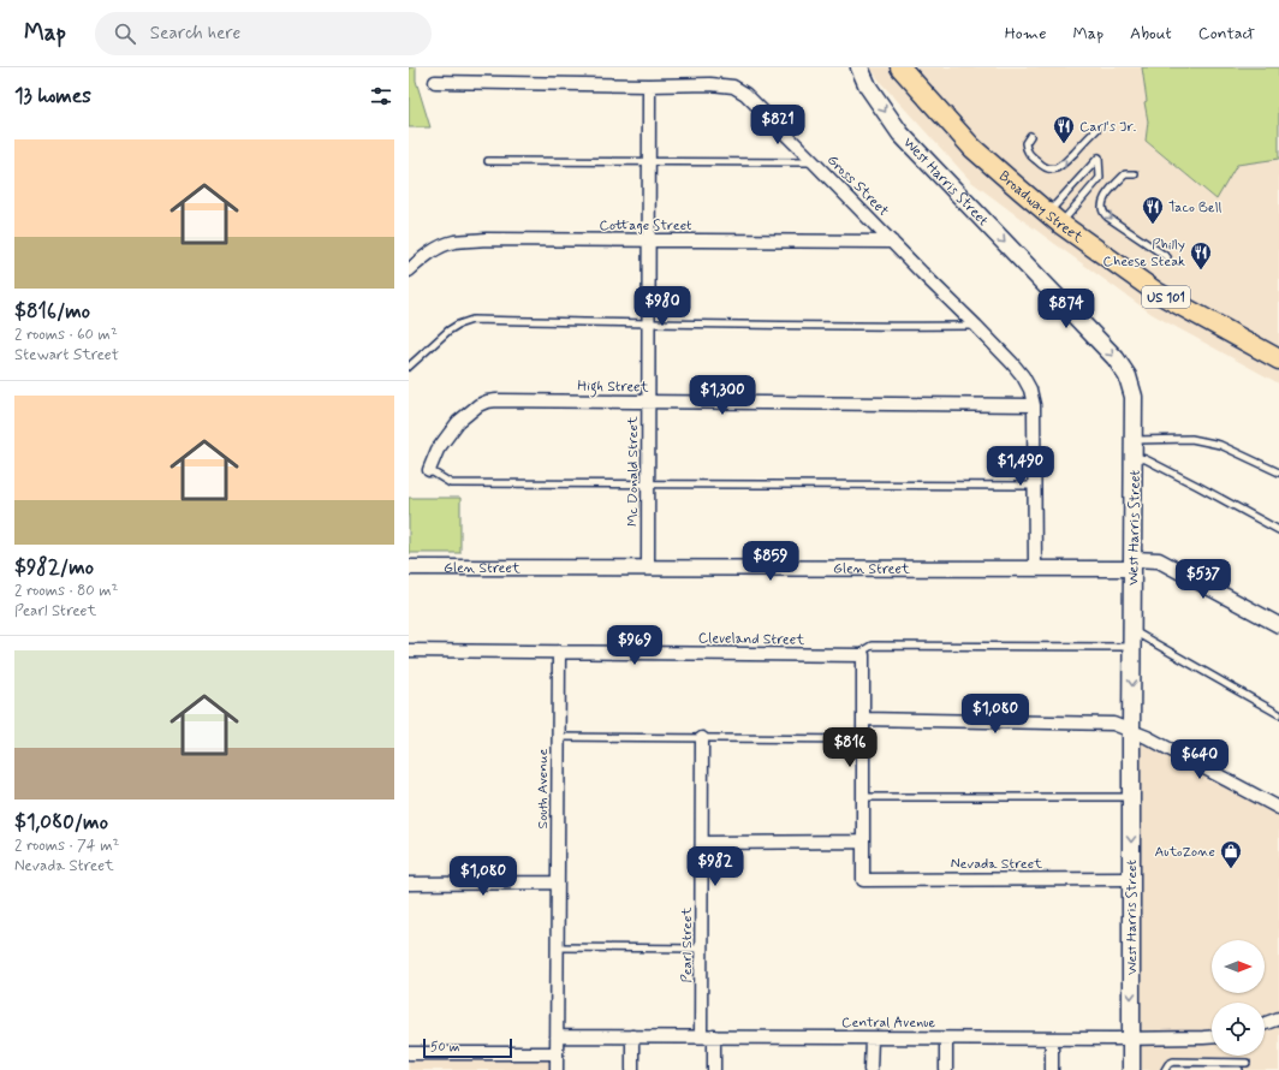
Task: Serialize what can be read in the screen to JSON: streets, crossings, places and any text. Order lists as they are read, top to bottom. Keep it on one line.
{"streets":{"highway":["Broadway Street","US 101"],"main road":["West Harris Street"],"street":["Gross Street","Cottage Street","High Street","Mc Donald Street","Glen Street","Cleveland Street","South Avenue","Nevada Street","Pearl Street","Central Avenue"]},"crossings":[["West Harris Street","Glen Street"],["West Harris Street","Nevada Street"],["West Harris Street","Central Avenue"],["Gross Street","Cottage Street"],["Gross Street","High Street"],["Gross Street","Mc Donald Street"],["Gross Street","Glen Street"],["Cottage Street","Mc Donald Street"],["High Street","Mc Donald Street"],["Mc Donald Street","Glen Street"],["Cleveland Street","South Avenue"],["South Avenue","Central Avenue"],["Pearl Street","Central Avenue"]],"one_way":["West Harris Street"],"places":{"restaurant":["Carl's Jr.","Taco Bell","Philly Cheese Steak"],"shop":["AutoZone"]},"scale_bar":"50 m","north":"right","page":{"header":"Map","search":"Search here","nav":["Home","Map","About","Contact"],"heading":"13 homes","price":["$821","$980","$874","$1,300","$1,490","$859","$537","$969","$1,080","$816","$640","$982","$1,080"],"list":[{"name":"$816/mo","note":"2 rooms · 60 m² · Stewart Street"},{"name":"$982/mo","note":"2 rooms · 80 m² · Pearl Street"},{"name":"$1,080/mo","note":"2 rooms · 74 m² · Nevada Street"}],"scale":"50 m"}}
